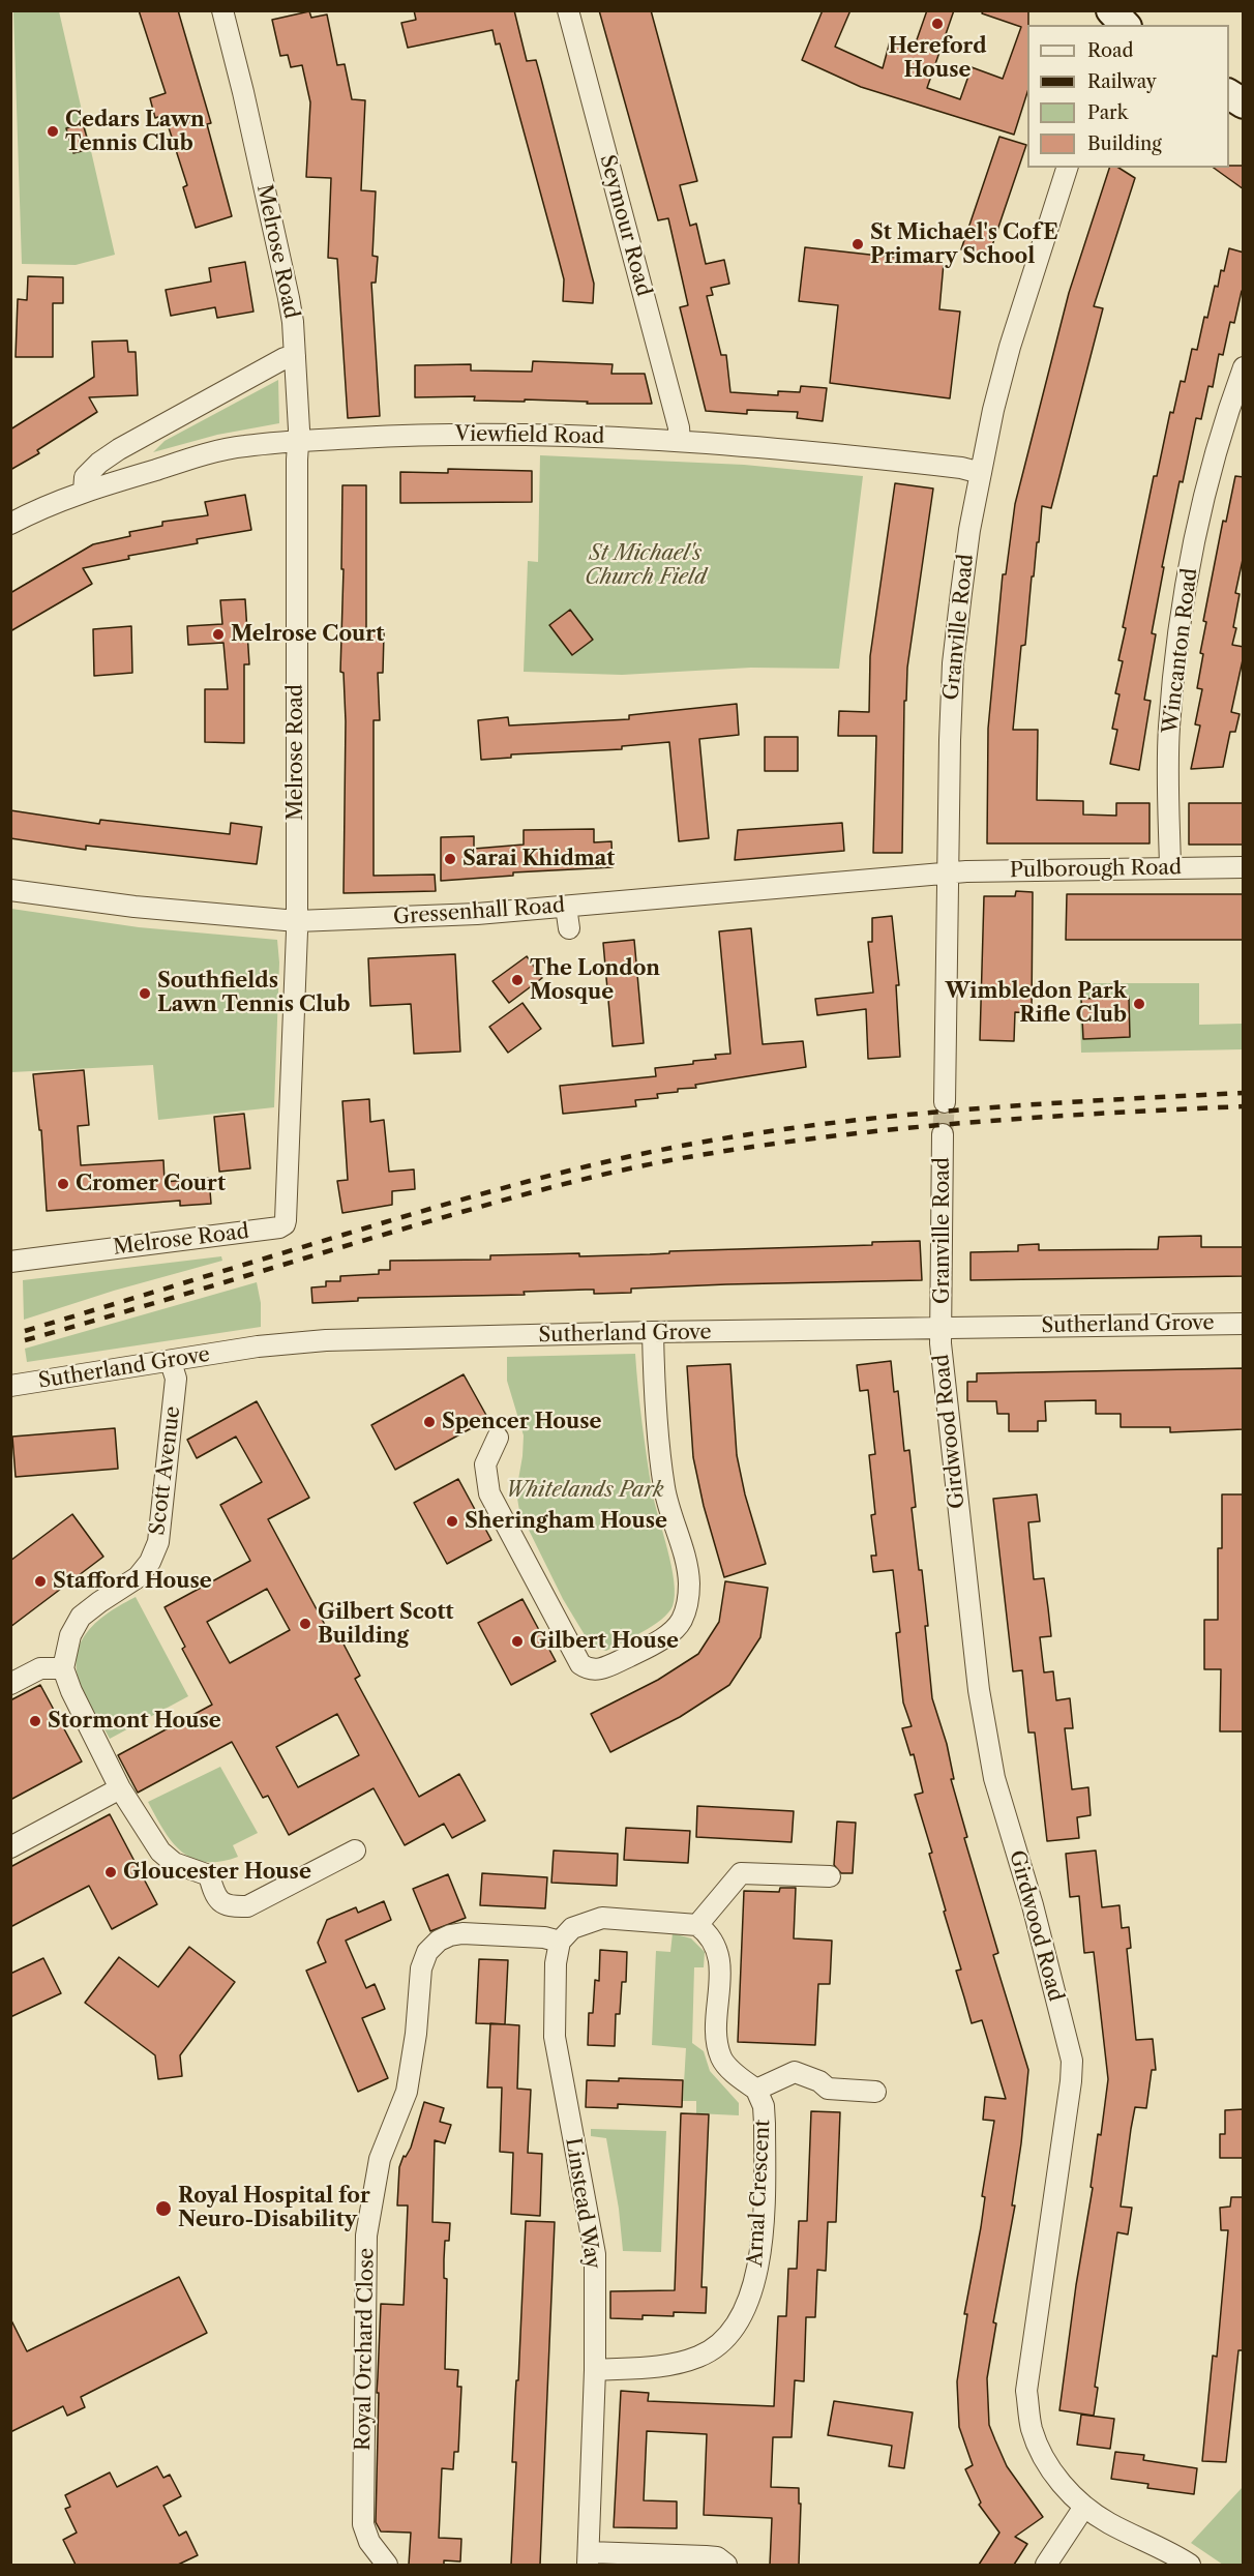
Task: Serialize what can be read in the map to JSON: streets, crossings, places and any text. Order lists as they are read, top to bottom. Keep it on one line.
{"streets":{"street":["Seymour Road","Melrose Road","Viewfield Road","Granville Road","Wincanton Road","Pulborough Road","Gressenhall Road","Sutherland Grove","Girdwood Road","Scott Avenue","Arnal Crescent","Linstead Way","Royal Orchard Close"]},"crossings":[["Seymour Road","Viewfield Road"],["Melrose Road","Viewfield Road"],["Melrose Road","Gressenhall Road"],["Viewfield Road","Granville Road"],["Granville Road","Pulborough Road"],["Granville Road","Gressenhall Road"],["Granville Road","Sutherland Grove"],["Granville Road","Girdwood Road"],["Wincanton Road","Pulborough Road"],["Pulborough Road","Gressenhall Road"],["Sutherland Grove","Girdwood Road"],["Sutherland Grove","Scott Avenue"],["Arnal Crescent","Linstead Way"],["Linstead Way","Royal Orchard Close"]],"parks":["St Michael's Church Field","Whitelands Park"],"places":["Hereford House","Cedars Lawn Tennis Club","St Michael's CofE Primary School","Melrose Court","Sarai Khidmat","The London Mosque","Southfields Lawn Tennis Club","Wimbledon Park Rifle Club","Cromer Court","Spencer House","Sheringham House","Stafford House","Gilbert Scott Building","Gilbert House","Stormont House","Gloucester House","Royal Hospital for Neuro-Disability"],"legend":["Road","Railway","Park","Building"]}
